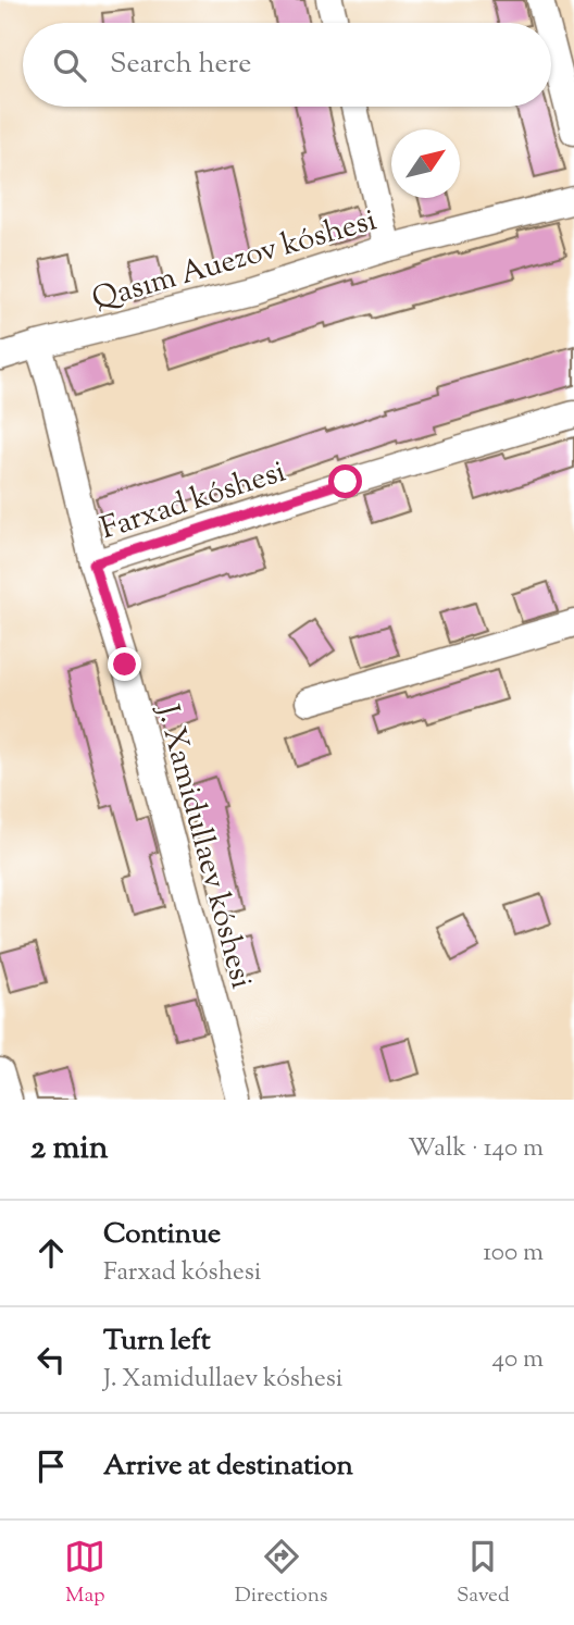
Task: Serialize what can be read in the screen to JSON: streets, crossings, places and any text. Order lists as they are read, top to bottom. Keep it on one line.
{"streets":{"street":["Qasım Auezov kóshesi","Farxad kóshesi","J. Xamidullaev kóshesi"]},"crossings":[["Qasım Auezov kóshesi","J. Xamidullaev kóshesi"],["Farxad kóshesi","J. Xamidullaev kóshesi"]],"north":"top right","page":{"search":"Search here","heading":["2 min","Walk · 140 m"],"list":[["Continue","Farxad kóshesi","100 m"],["Turn left","J. Xamidullaev kóshesi","40 m"],"Arrive at destination"],"nav":["Map","Directions","Saved"]}}
